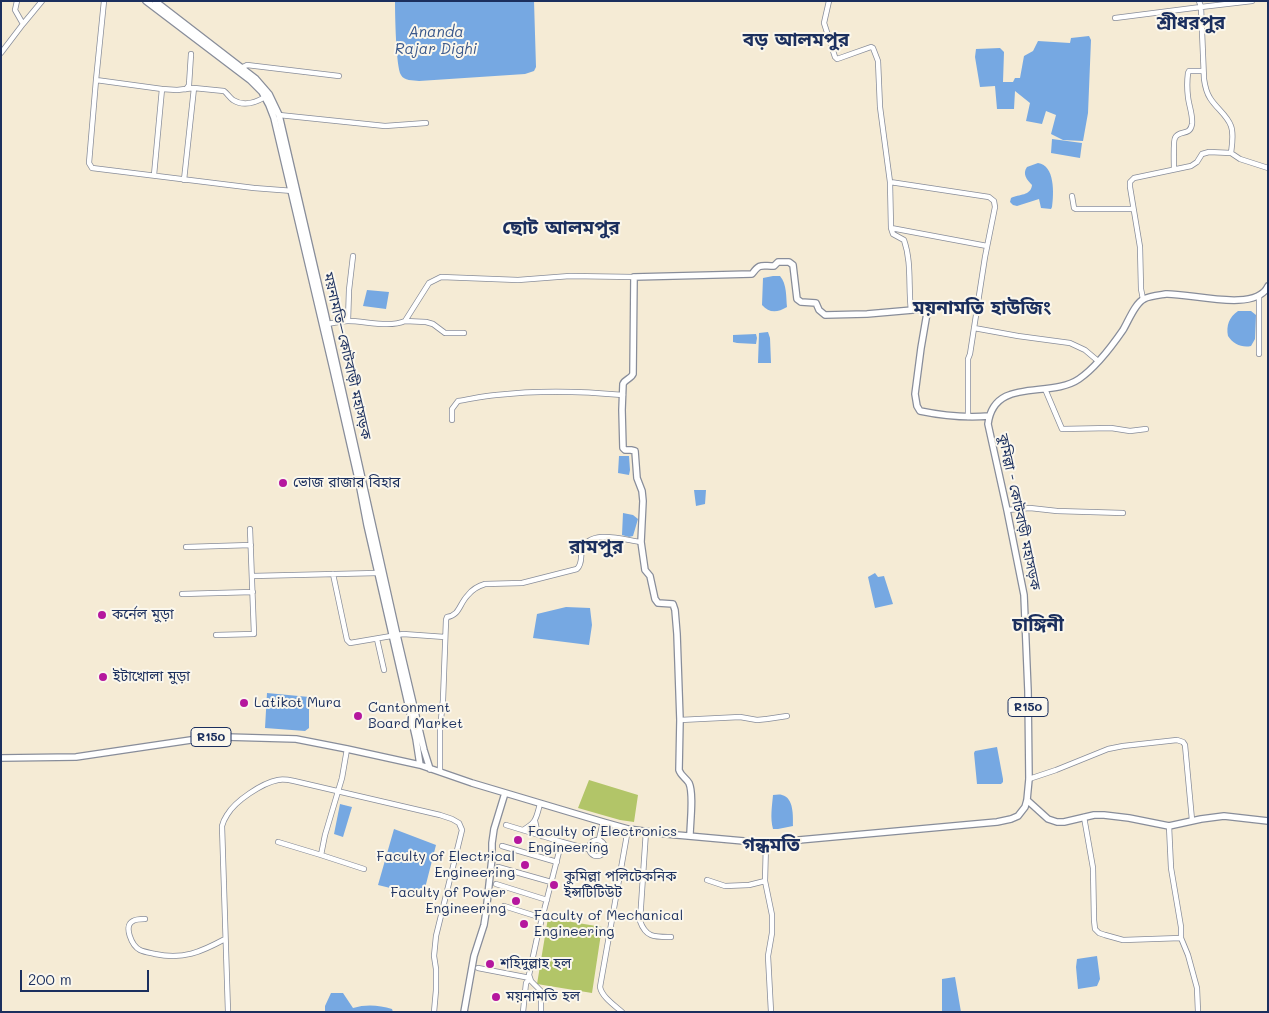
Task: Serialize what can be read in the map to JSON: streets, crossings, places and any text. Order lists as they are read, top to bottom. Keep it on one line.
{"streets":{"main road":["ময়নামতি–কোটবাড়ী মহাসড়ক","কুমিল্লা - কোটবাড়ী মহাসড়ক","R150"]},"crossings":[["ময়নামতি–কোটবাড়ী মহাসড়ক","R150"],["কুমিল্লা - কোটবাড়ী মহাসড়ক","R150"]],"districts":["শ্রীধরপুর","বড় আলমপুর","ছোট আলমপুর","ময়নামতি হাউজিং","রামপুর","চাঙ্গিনী","গন্ধমতি"],"water":["Ananda Rajar Dighi"],"places":["ভোজ রাজার বিহার","কর্নেল মুড়া","ইটাখোলা মুড়া","Latikot Mura","Cantonment Board Market","Faculty of Electronics Engineering","Faculty of Electrical Engineering","কুমিল্লা পলিটেকনিক ইন্সটিটিউট","Faculty of Power Engineering","Faculty of Mechanical Engineering","শহিদুল্লাহ হল","ময়নামতি হল"],"scale_bar":"200 m"}
